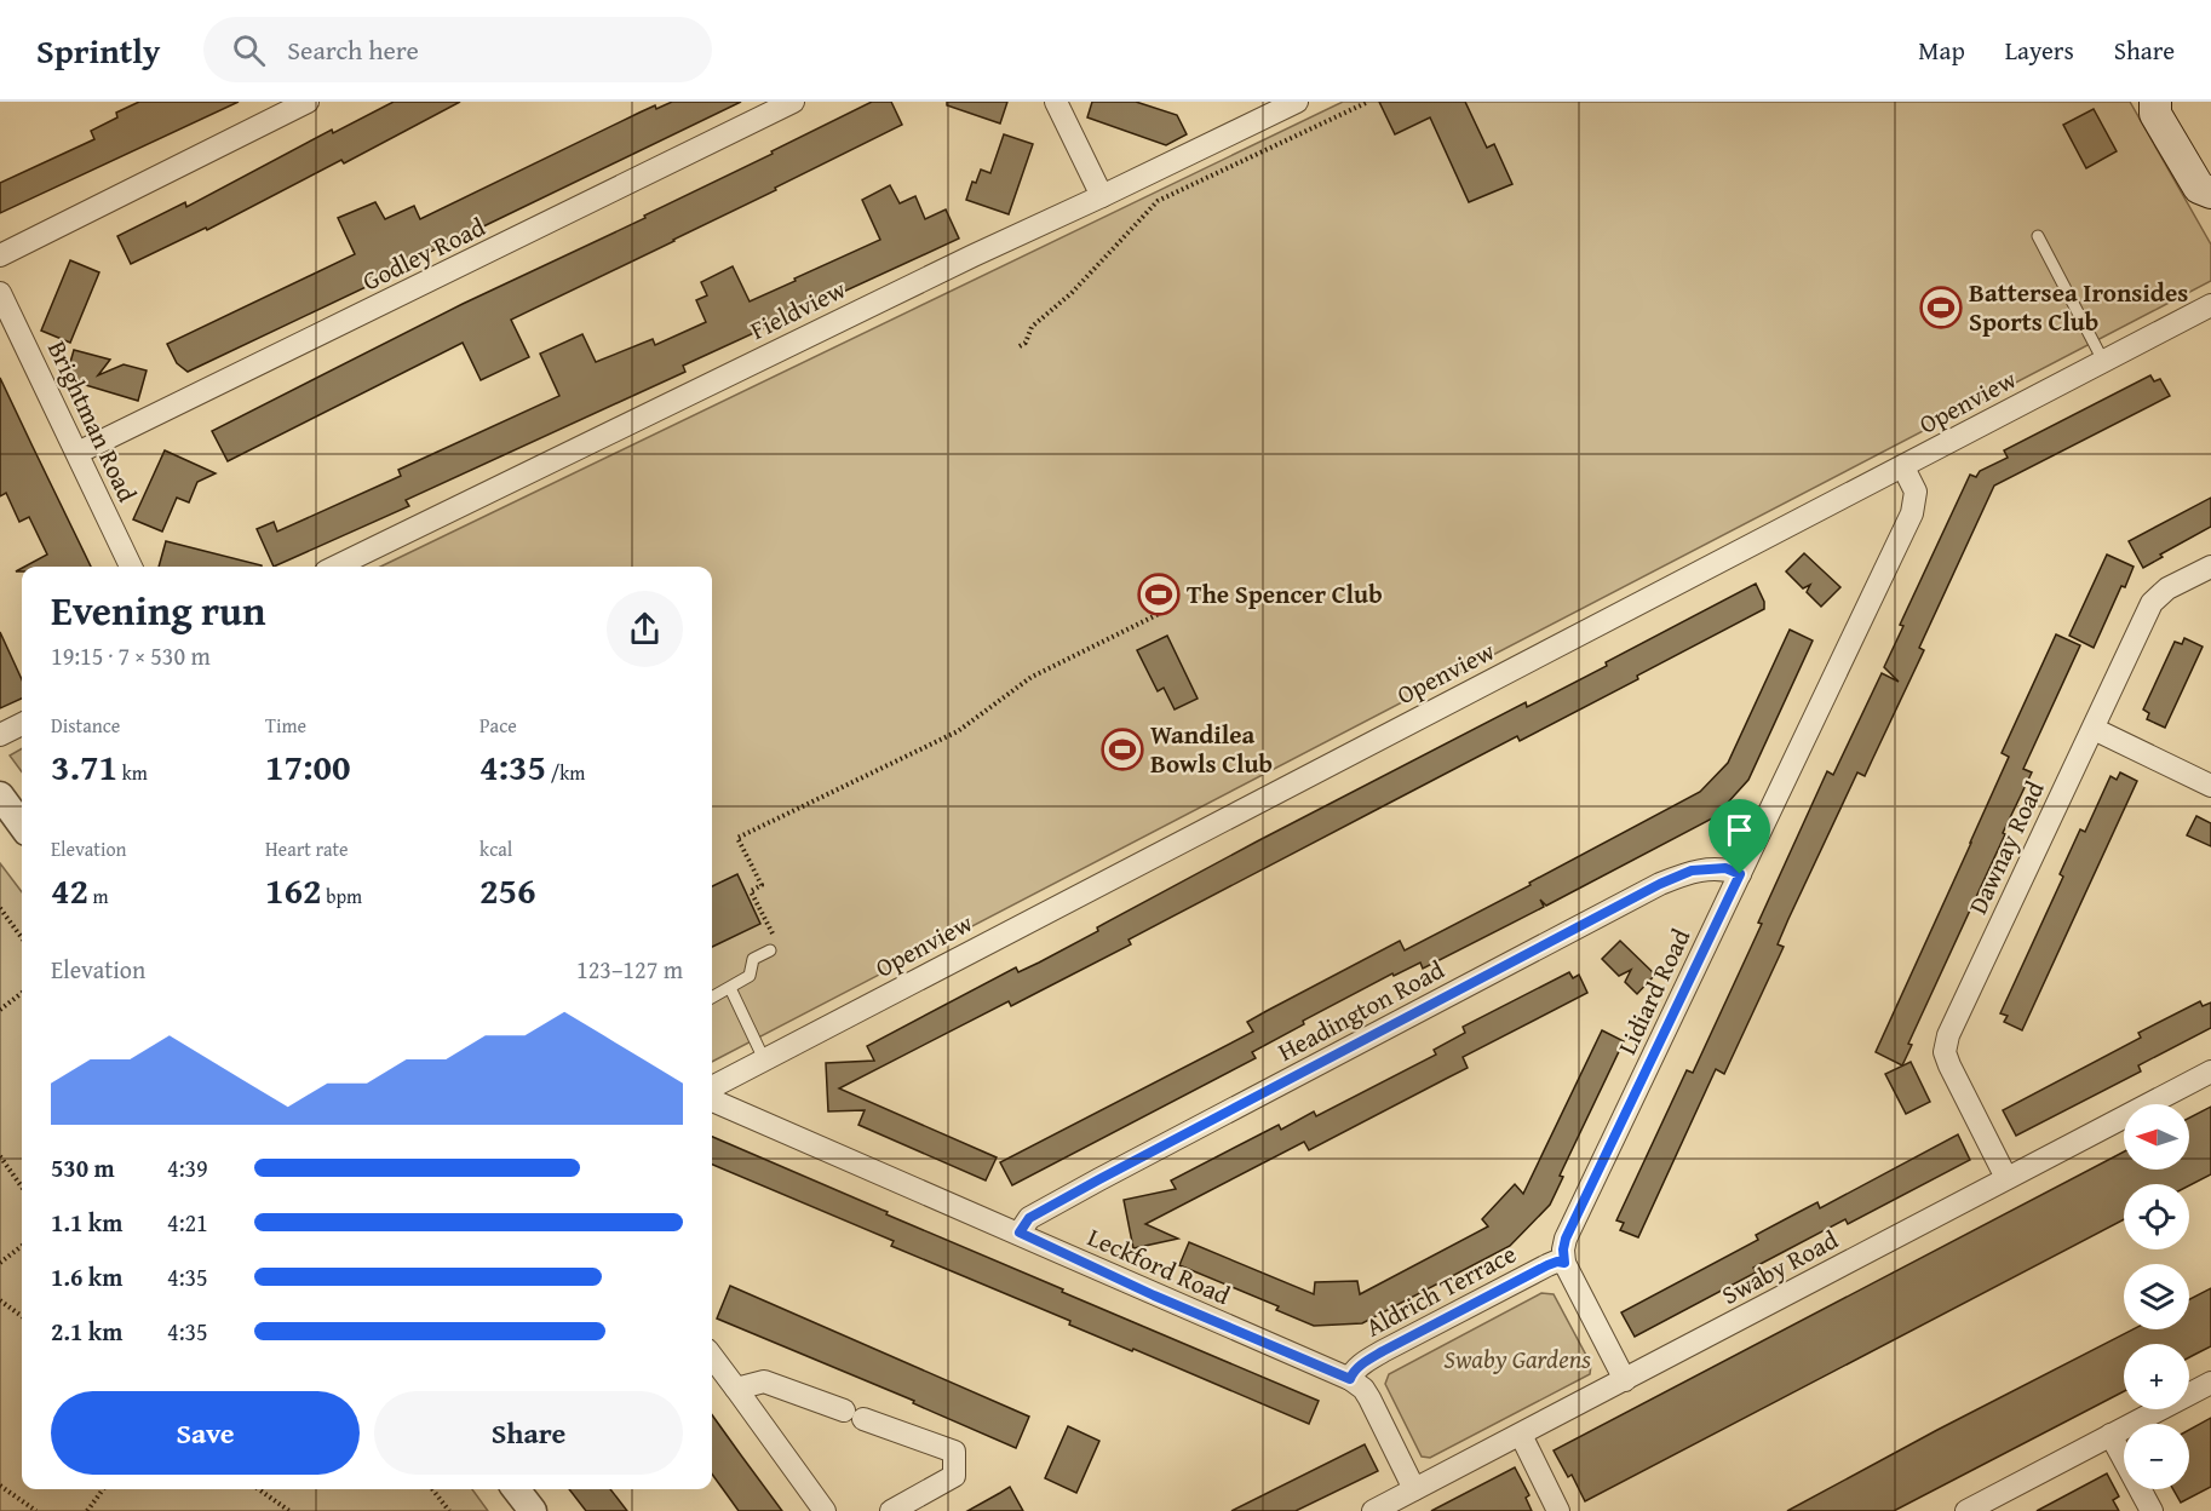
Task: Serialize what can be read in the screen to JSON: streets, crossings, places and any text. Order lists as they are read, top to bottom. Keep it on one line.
{"streets":{"street":["Godley Road","Fieldview","Openview","Brightman Road","Dawnay Road","Lidiard Road","Headington Road","Leckford Road","Swaby Road","Aldrich Terrace"]},"crossings":[["Godley Road","Brightman Road"],["Openview","Lidiard Road"],["Dawnay Road","Swaby Road"],["Lidiard Road","Headington Road"],["Lidiard Road","Aldrich Terrace"],["Headington Road","Leckford Road"],["Leckford Road","Swaby Road"],["Leckford Road","Aldrich Terrace"]],"parks":["Swaby Gardens"],"places":{"sports":["Battersea Ironsides Sports Club","The Spencer Club","Wandilea Bowls Club"]},"north":"left","page":{"header":"Sprintly","search":"Search here","nav":["Map","Layers","Share"],"heading":["Evening run","19:15 · 7 × 530 m"],"stats":[["Distance","3.71 km"],["Time","17:00"],["Pace","4:35 /km"],["Elevation","42 m"],["Heart rate","162 bpm"],["kcal","256"]],"chart":["Elevation","123–127 m"],"map_buttons":["+","−"],"list":[{"name":"530 m","note":"4:39"},{"name":"1.1 km","note":"4:21"},{"name":"1.6 km","note":"4:35"},{"name":"2.1 km","note":"4:35"}],"buttons":["Save","Share"]}}
